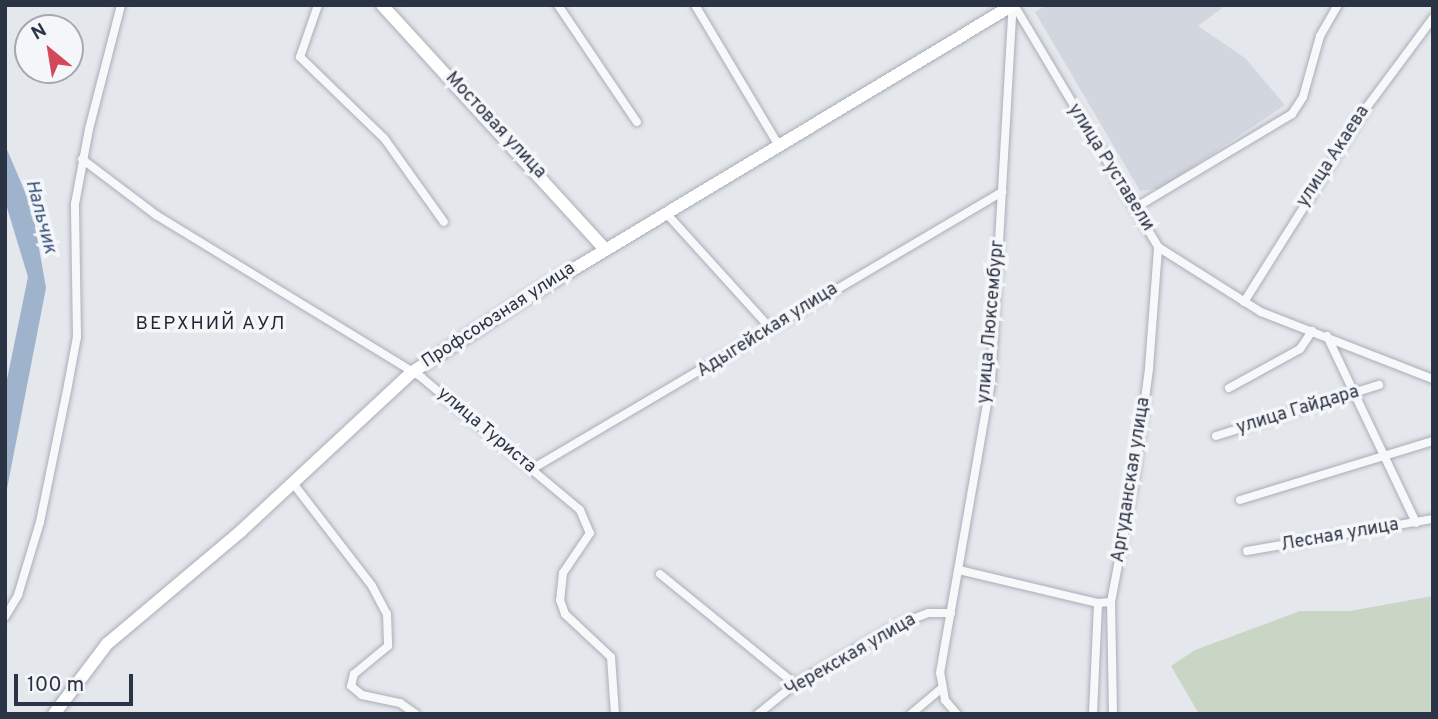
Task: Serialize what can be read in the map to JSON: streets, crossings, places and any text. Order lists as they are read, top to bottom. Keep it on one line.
{"streets":{"street":["Мостовая улица","улица Акаева","улица Руставели","Профсоюзная улица","улица Люксембург","Адыгейская улица","улица Гайдара","улица Туриста","Аргуданская улица","Лесная улица","Черекская улица"]},"crossings":[["Мостовая улица","Профсоюзная улица"],["улица Акаева","улица Руставели"],["улица Руставели","Профсоюзная улица"],["улица Руставели","улица Люксембург"],["улица Руставели","Аргуданская улица"],["Профсоюзная улица","улица Люксембург"],["Профсоюзная улица","улица Туриста"],["улица Люксембург","Адыгейская улица"],["улица Люксембург","Черекская улица"],["Адыгейская улица","улица Туриста"]],"districts":["ВЕРХНИЙ АУЛ"],"water":["Нальчик"],"scale_bar":"100 m","north":"top left"}
